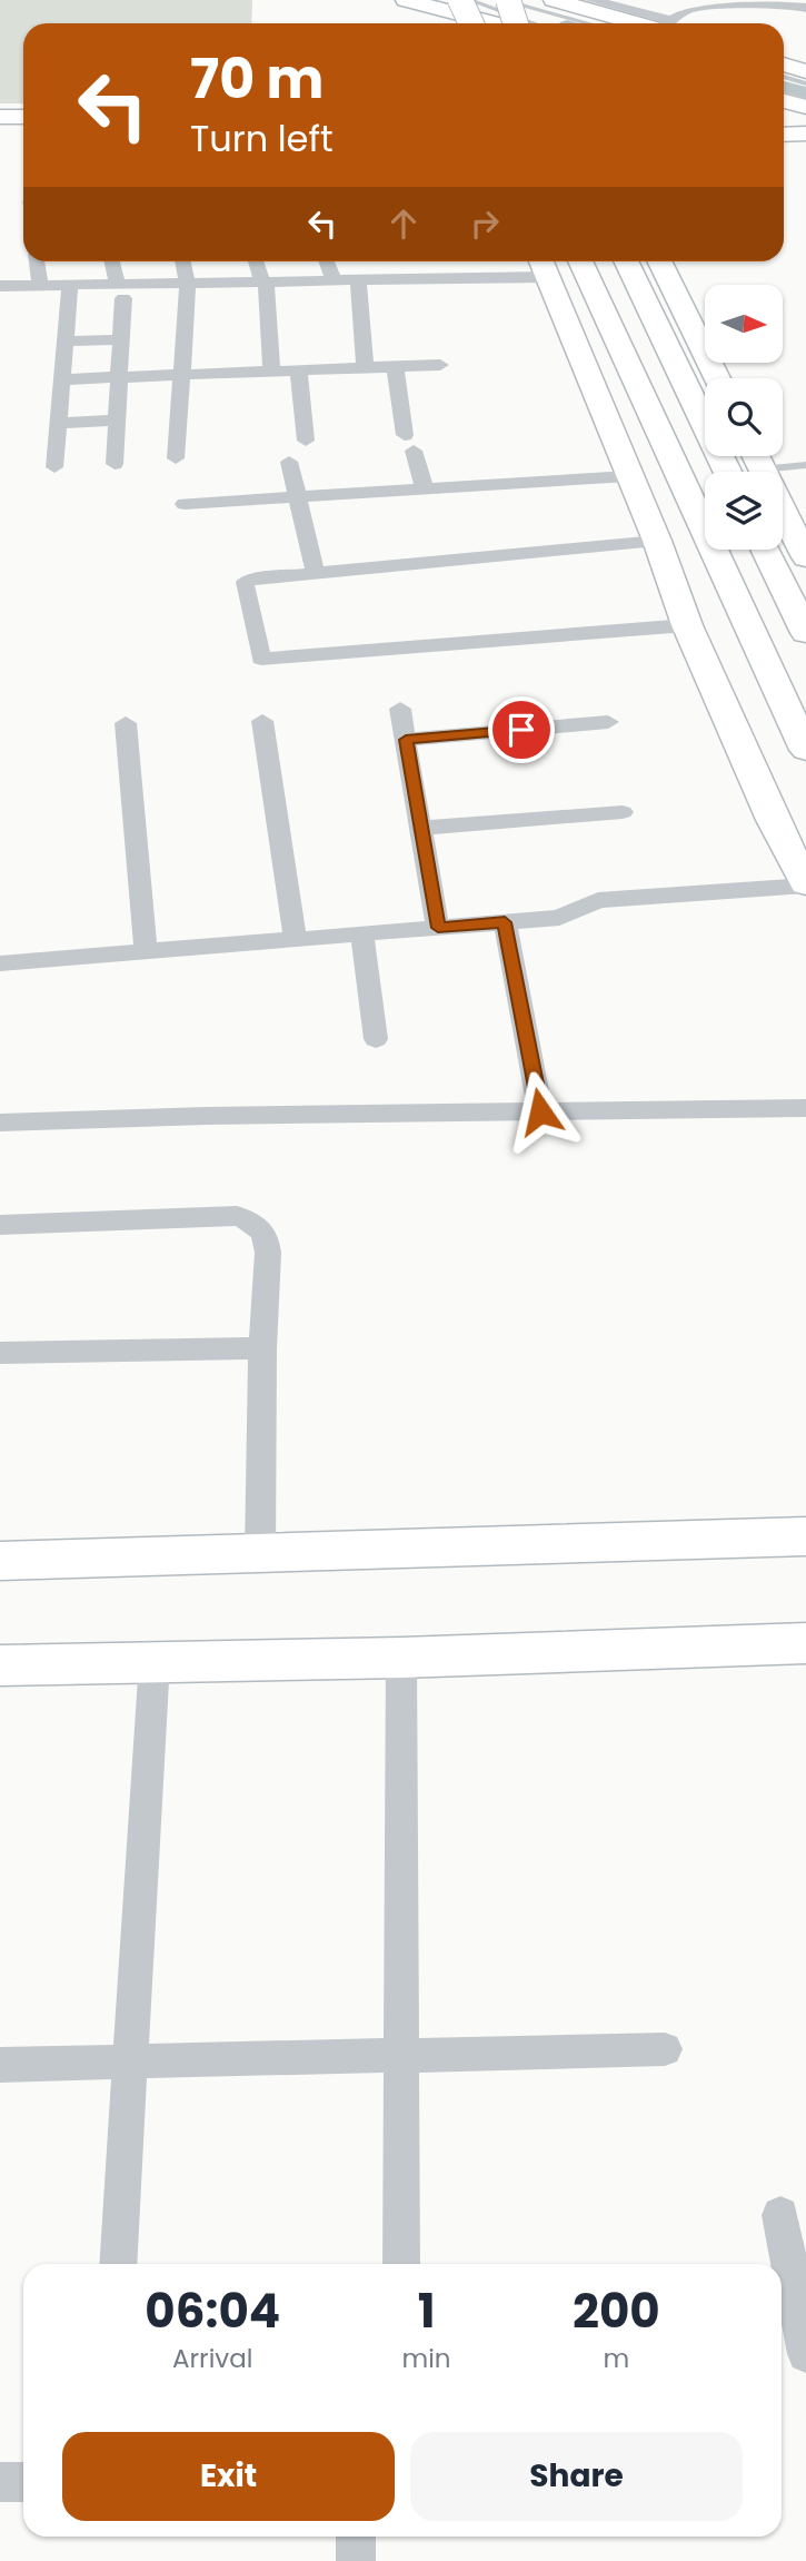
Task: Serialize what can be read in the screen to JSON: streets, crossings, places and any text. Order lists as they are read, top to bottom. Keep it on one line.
{"north":"right","page":{"turn":["70 m","Turn left"],"eta":["06:04","Arrival","1","min","200","m"],"buttons":["Exit","Share"]}}
